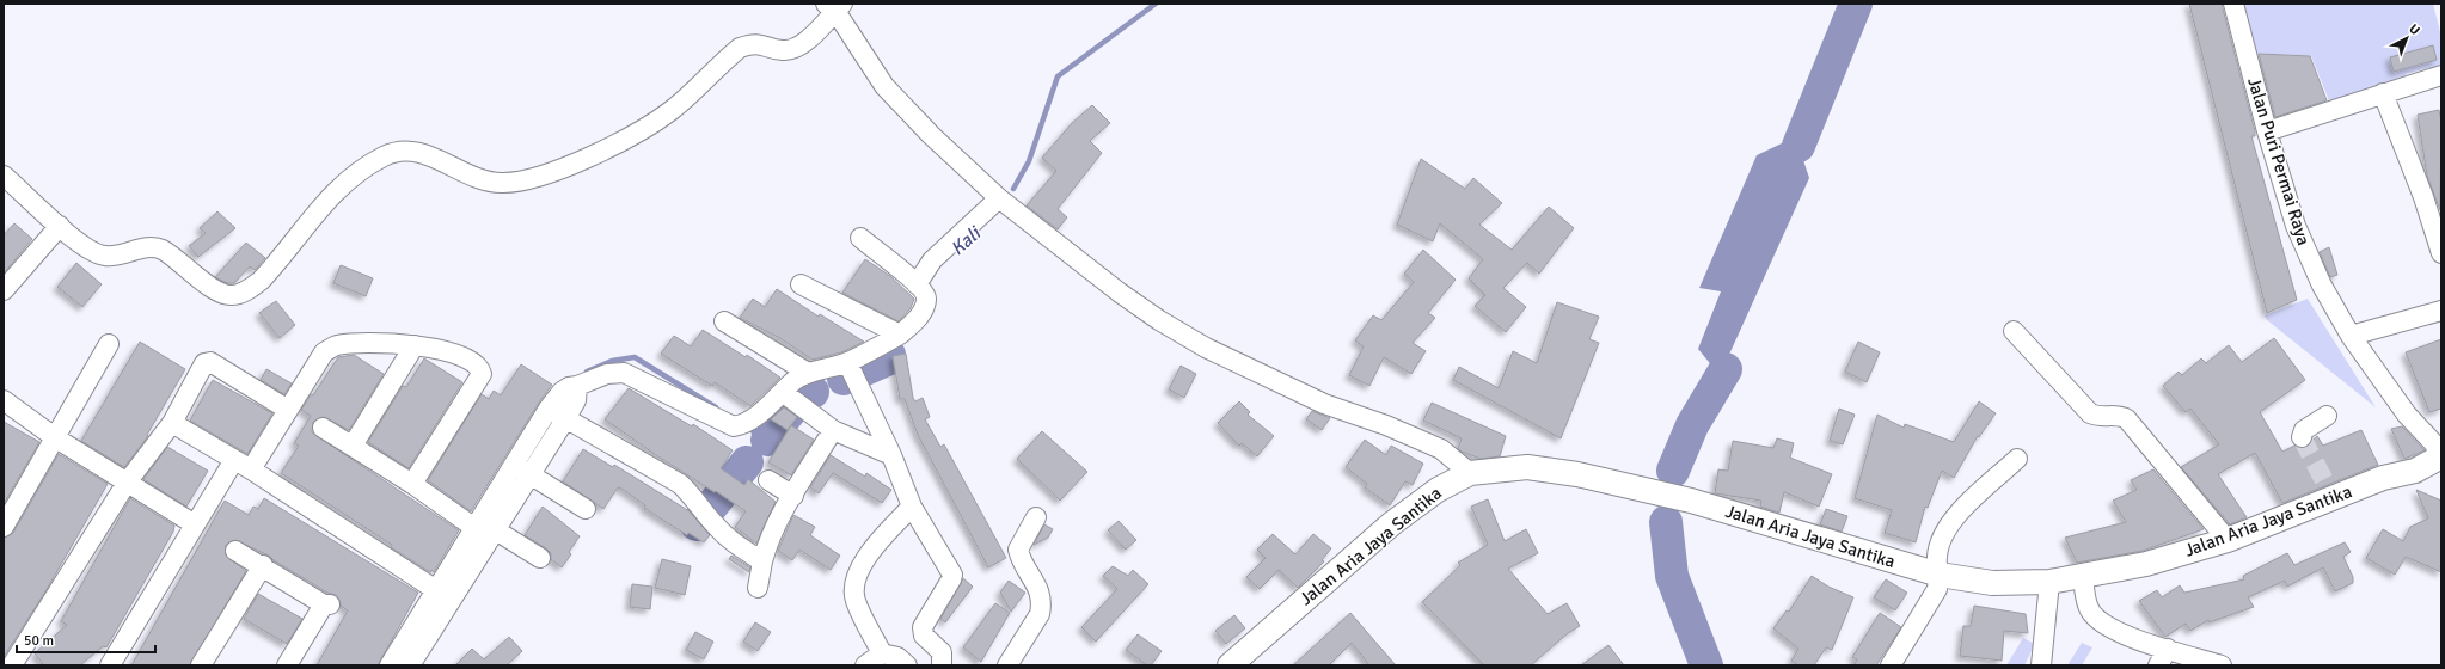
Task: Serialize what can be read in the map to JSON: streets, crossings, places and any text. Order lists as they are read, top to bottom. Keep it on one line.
{"streets":{"street":["Jalan Puri Permai Raya","Jalan Aria Jaya Santika"]},"water":["Kali"],"scale_bar":"50 m","north":"top right"}
